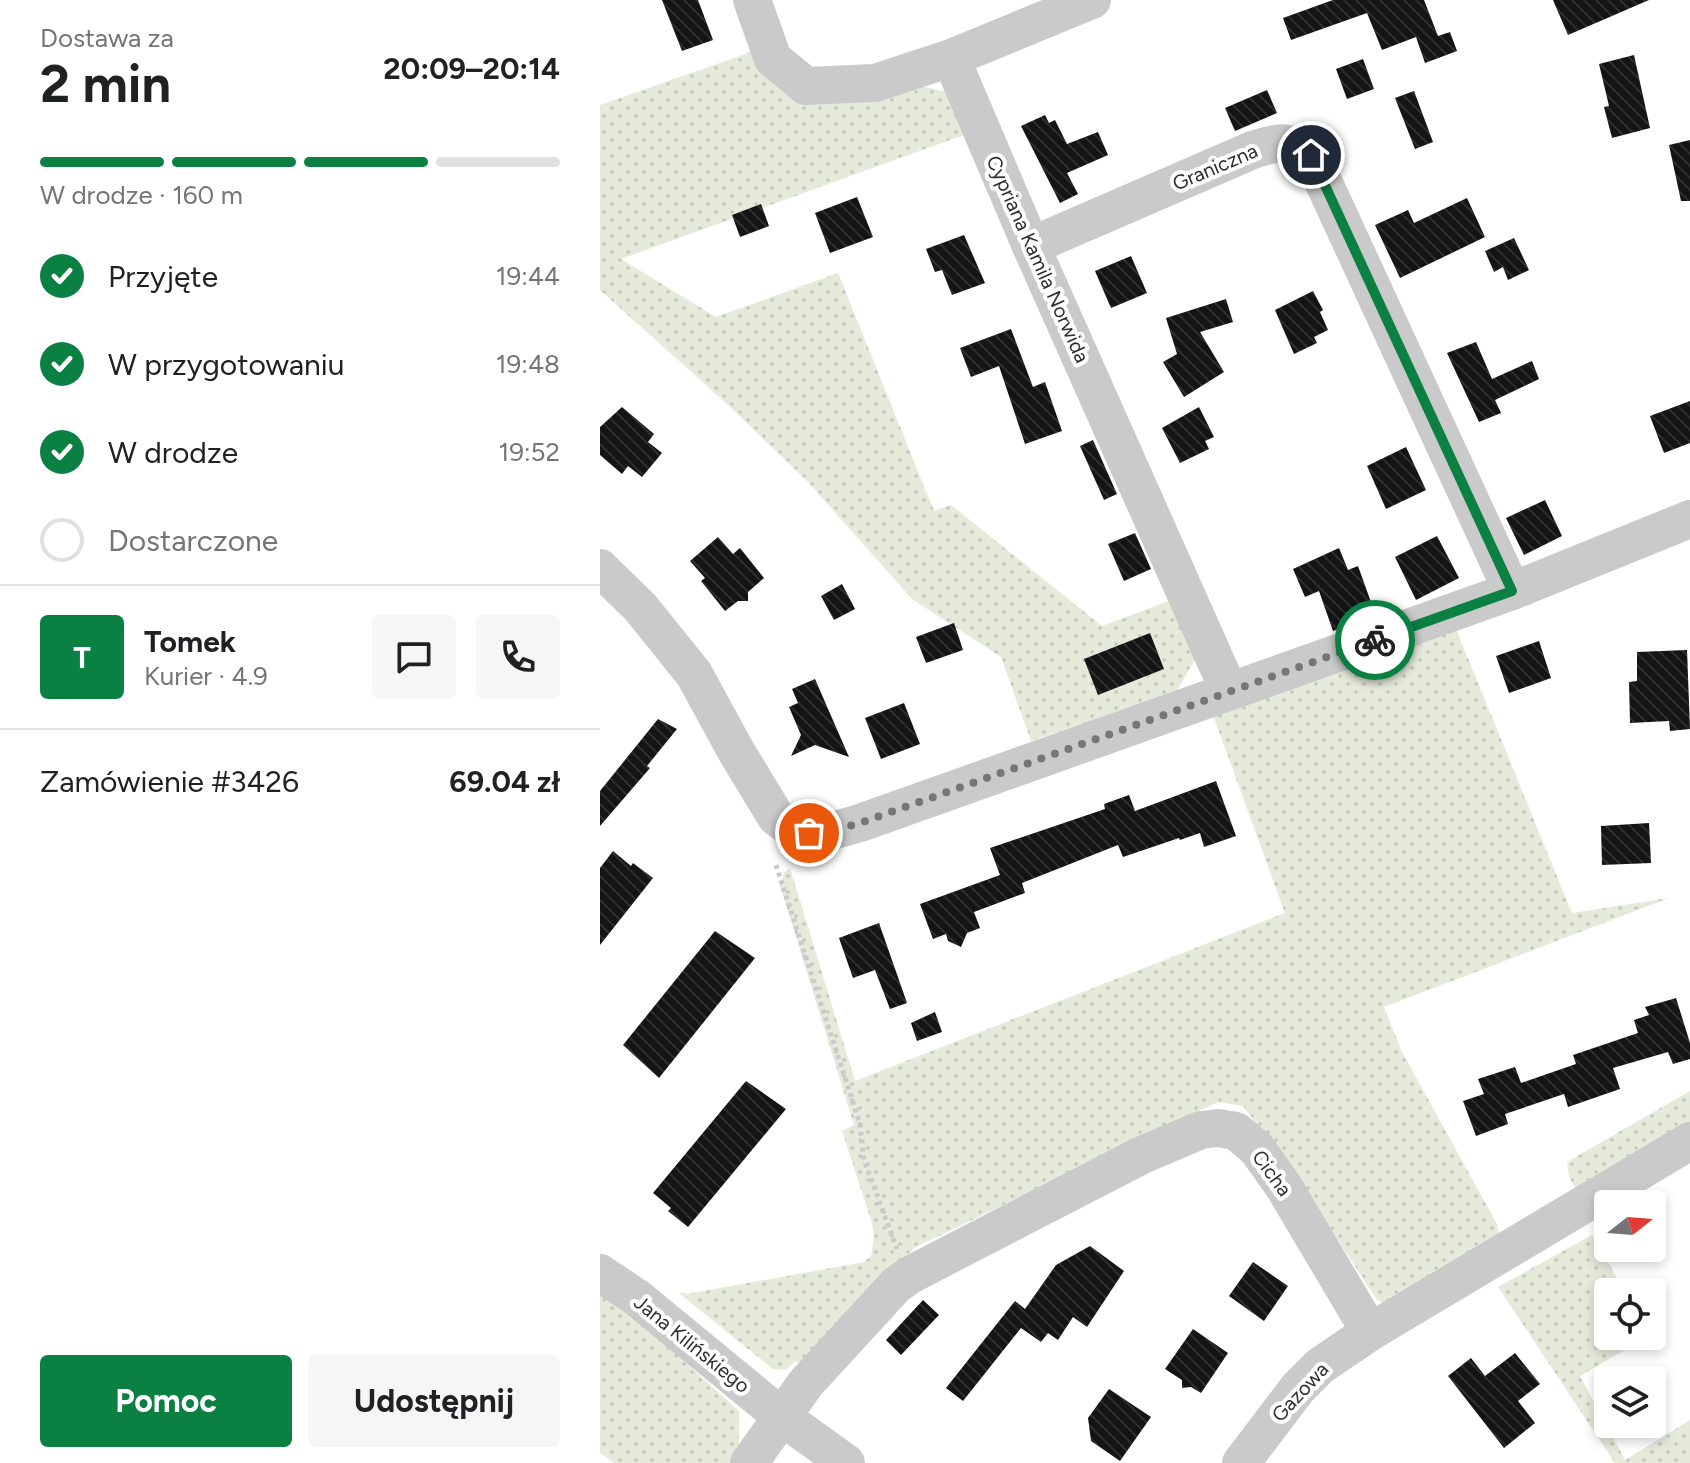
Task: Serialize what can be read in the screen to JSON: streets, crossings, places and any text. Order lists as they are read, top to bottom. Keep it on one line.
{"streets":{"street":["Graniczna","Cypriana Kamila Norwida","Cicha","Jana Kilińskiego","Gazowa"]},"crossings":[["Graniczna","Cypriana Kamila Norwida"],["Cicha","Jana Kilińskiego"],["Cicha","Gazowa"]],"north":"right","page":{"heading":["2 min","Dostawa za","20:09–20:14"],"panel":["Tomek","Kurier · 4.9","Zamówienie #3426","69.04 zł"],"bar":"W drodze · 160 m","list":[["Przyjęte","19:44"],["W przygotowaniu","19:48"],["W drodze","19:52"],"Dostarczone"],"round":"T","buttons":["Pomoc","Udostępnij"]}}
